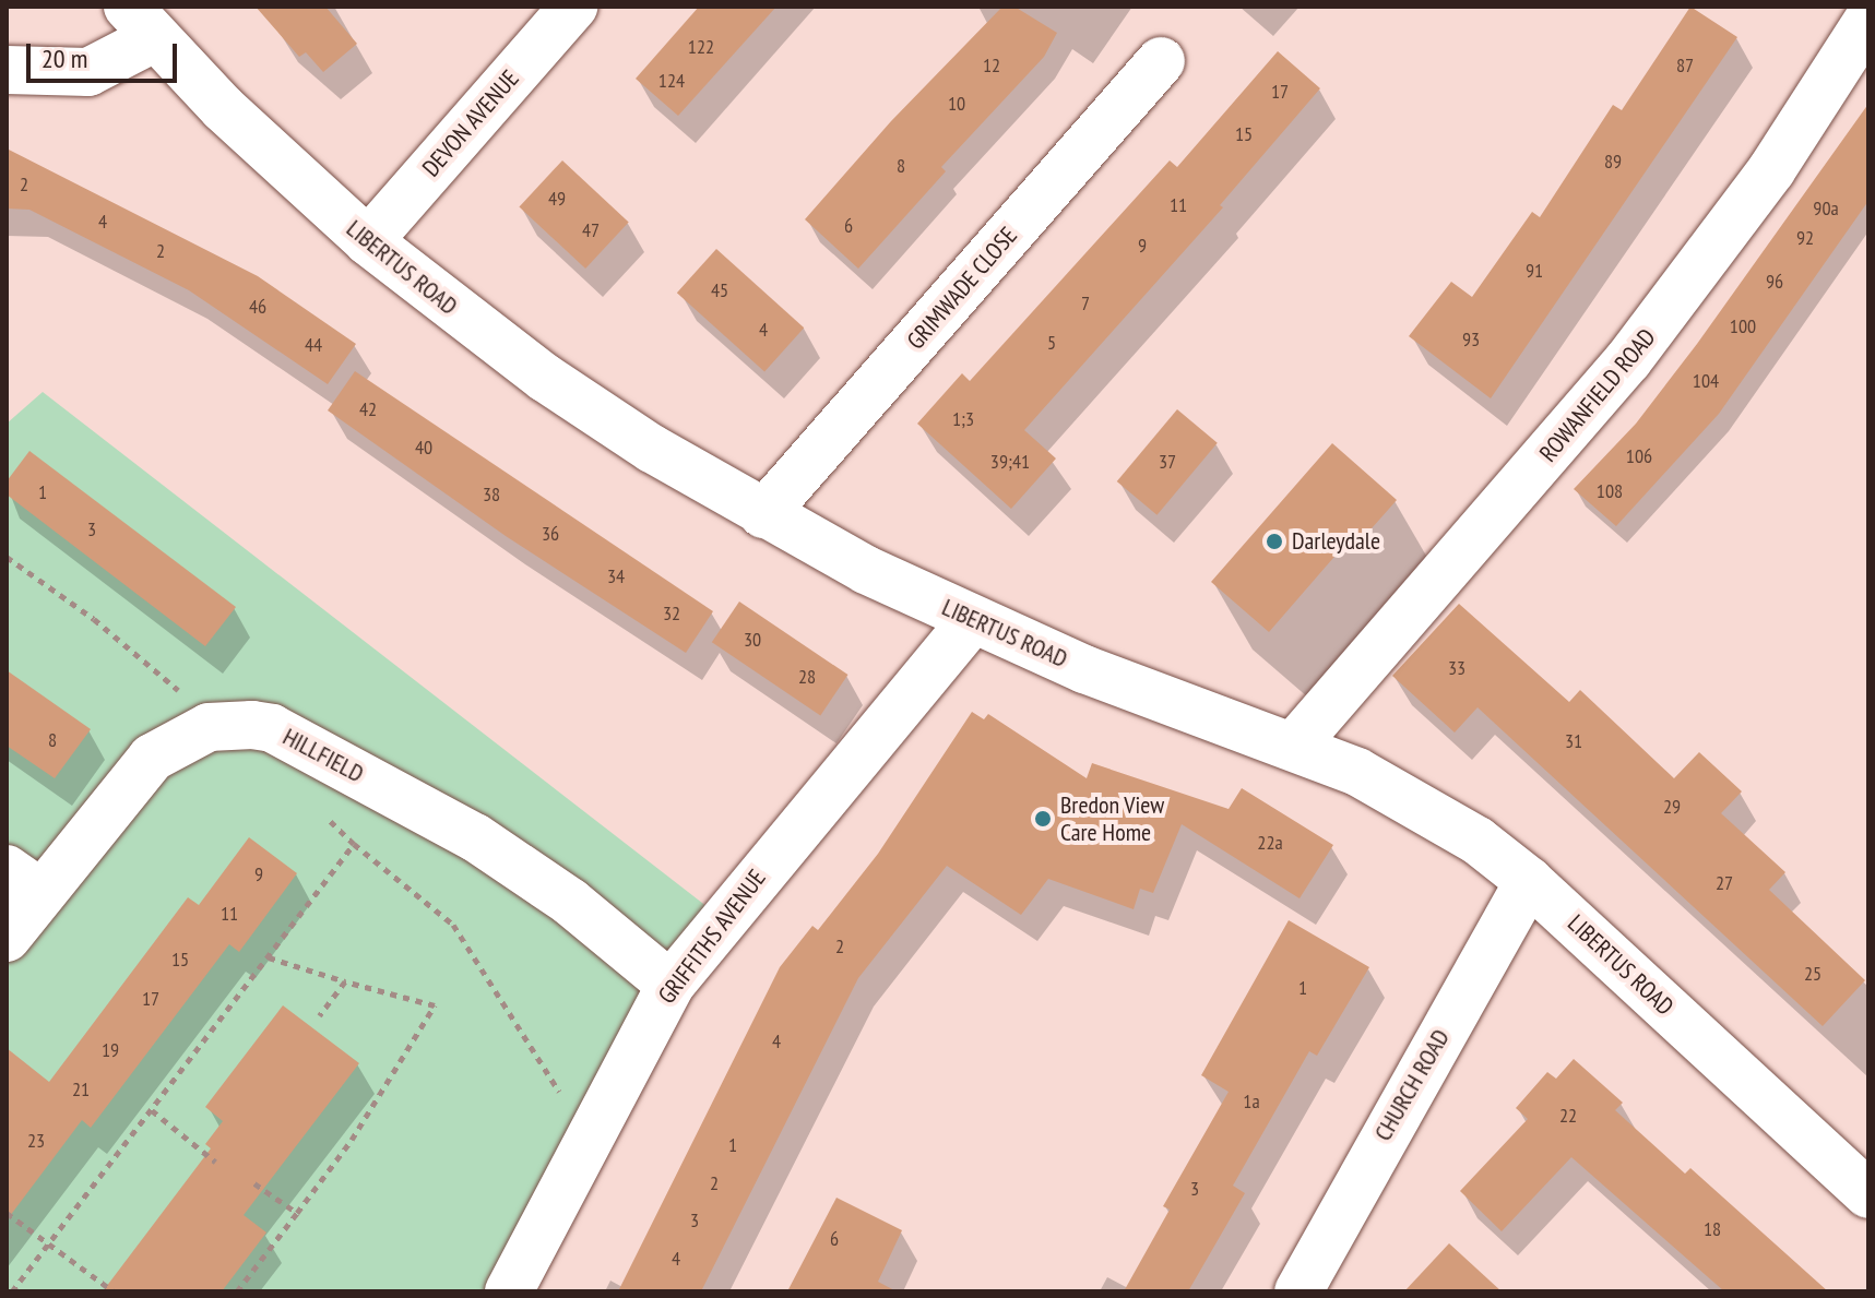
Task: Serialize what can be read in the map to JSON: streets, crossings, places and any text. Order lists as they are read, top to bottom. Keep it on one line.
{"streets":{"street":["DEVON AVENUE","LIBERTUS ROAD","GRIMWADE CLOSE","ROWANFIELD ROAD","HILLFIELD","GRIFFITHS AVENUE","CHURCH ROAD"]},"crossings":[["DEVON AVENUE","LIBERTUS ROAD"],["LIBERTUS ROAD","GRIMWADE CLOSE"],["LIBERTUS ROAD","ROWANFIELD ROAD"],["LIBERTUS ROAD","GRIFFITHS AVENUE"],["LIBERTUS ROAD","CHURCH ROAD"],["HILLFIELD","GRIFFITHS AVENUE"]],"places":["Darleydale","Bredon View Care Home"],"house_numbers":["122","12","87","124","17","10","15","89","8","2","49","11","90a","4","6","47","92","9","2","91","96","45","7","46","100","4","93","5","44","104","42","1;3","40","106","39;41","37","108","1","38","3","36","34","32","30","33","28","8","31","29","22a","9","27","11","2","15","25","1","17","4","19","21","1a","22","23","1","2","3","3","18","6","4"],"scale_bar":"20 m"}
